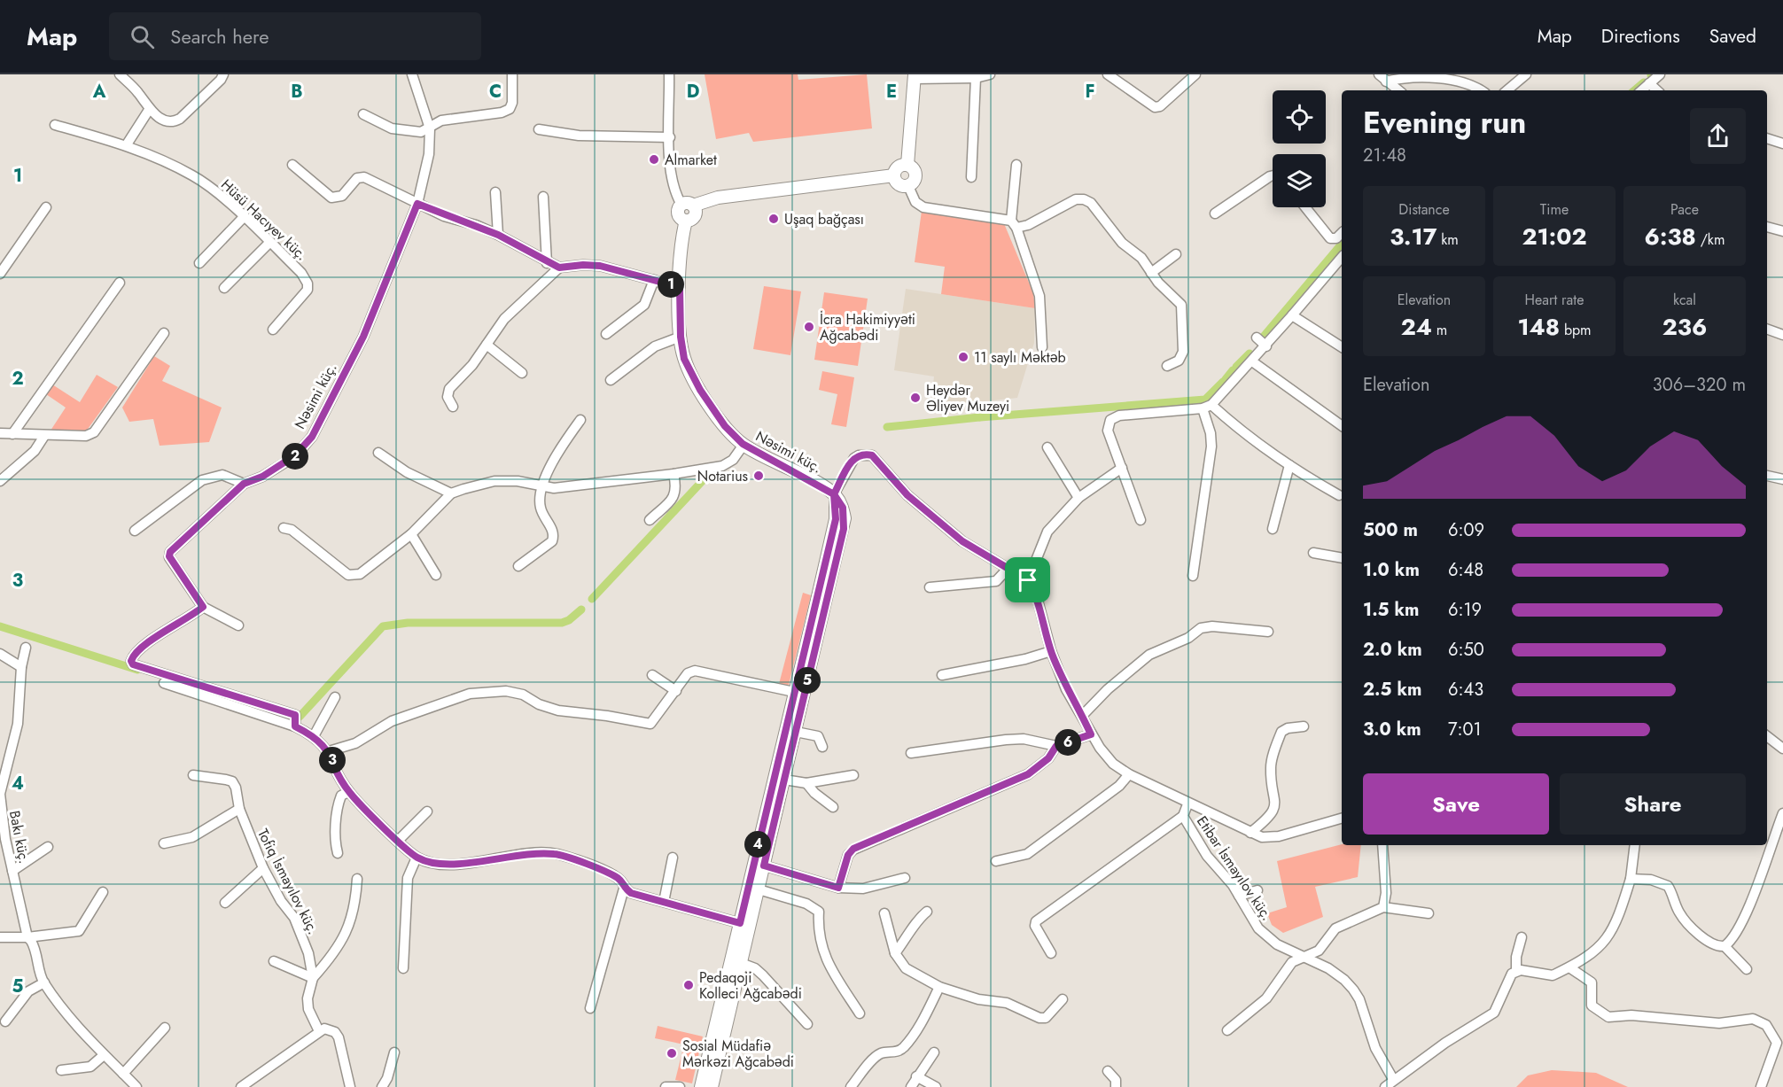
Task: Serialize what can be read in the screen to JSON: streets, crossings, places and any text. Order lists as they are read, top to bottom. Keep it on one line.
{"streets":{"main road":["Nəsimi küç."],"street":["Hüsü Hacıyev küç.","Bakı küç.","Etibar İsmayılov küç.","Tofiq İsmayılov küç."]},"places":["Almarket","Uşaq bağçası","İcra Hakimiyyəti Ağcabədi","11 saylı Məktəb","Heydər Əliyev Muzeyi","Notarius","Pedaqoji Kolleci Ağcabədi","Sosial Müdafiə Mərkəzi Ağcabədi"],"page":{"header":"Map","search":"Search here","nav":["Map","Directions","Saved"],"heading":["Evening run","21:48"],"stats":[["Distance","3.17 km"],["Time","21:02"],["Pace","6:38 /km"],["Elevation","24 m"],["Heart rate","148 bpm"],["kcal","236"]],"pins":["1","2","5","6","3","4"],"chart":["Elevation","306–320 m"],"list":[{"name":"500 m","note":"6:09"},{"name":"1.0 km","note":"6:48"},{"name":"1.5 km","note":"6:19"},{"name":"2.0 km","note":"6:50"},{"name":"2.5 km","note":"6:43"},{"name":"3.0 km","note":"7:01"}],"buttons":["Save","Share"]},"grid":{"columns":["A","B","C","D","E","F"],"rows":["1","2","3","4","5"]}}
